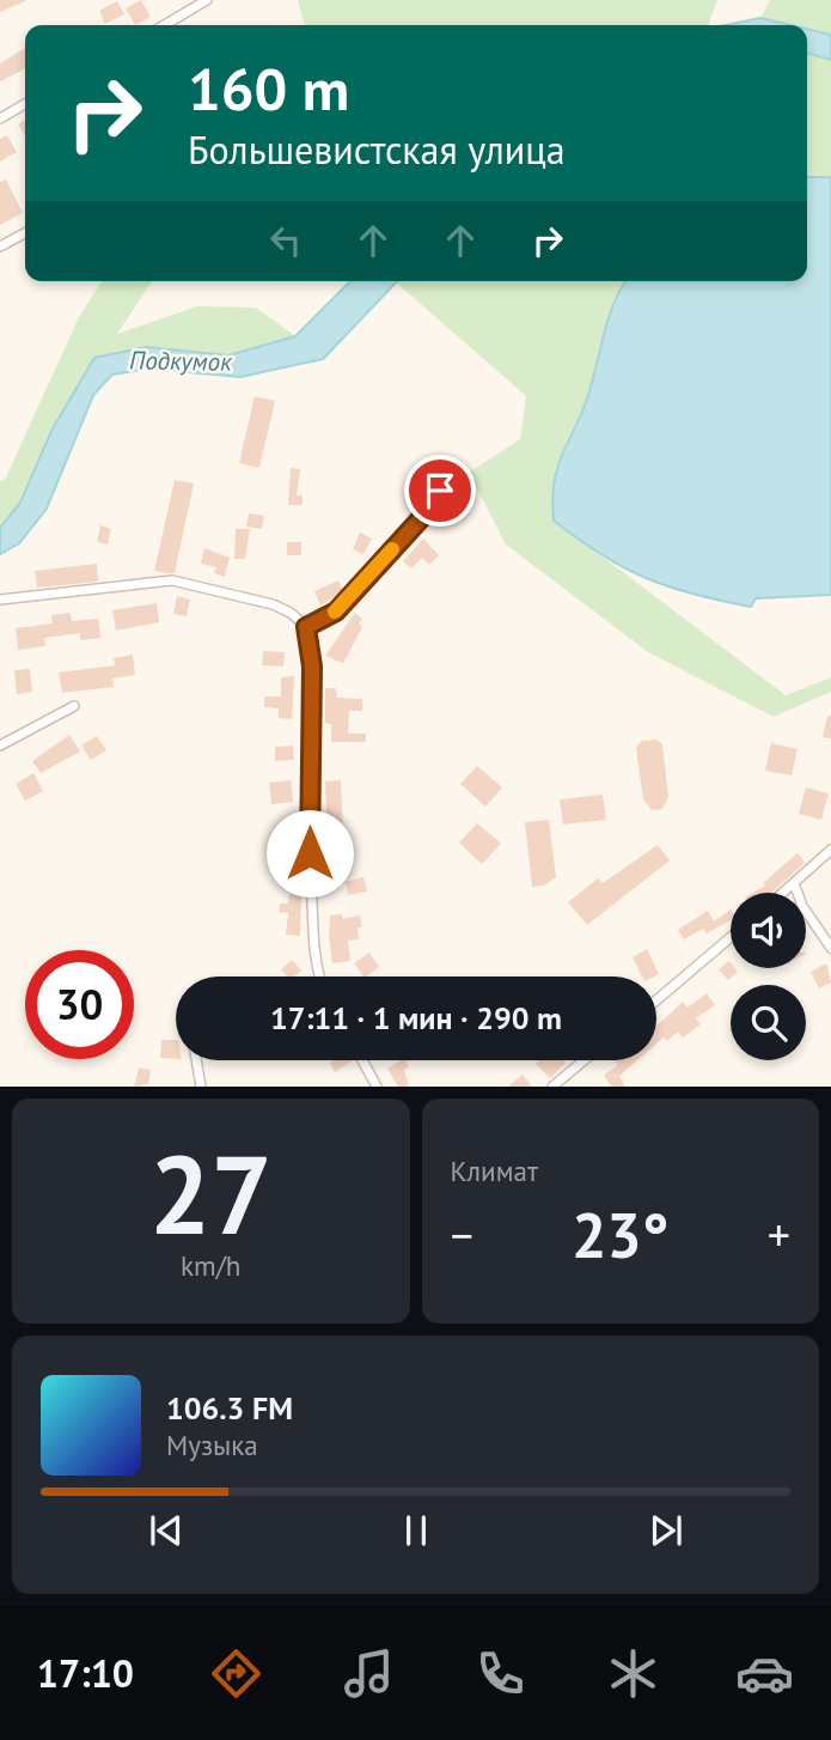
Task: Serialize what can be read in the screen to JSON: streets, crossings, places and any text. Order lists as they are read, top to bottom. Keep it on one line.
{"water":["Подкумок"],"page":{"turn":["160 m","Большевистская улица"],"limit":"30","trip":"17:11 · 1 мин · 290 m","tile":[["27","km/h"],"Климат"],"heat":["−","23°","+"],"song":["106.3 FM","Музыка"],"tabs":"17:10"}}
